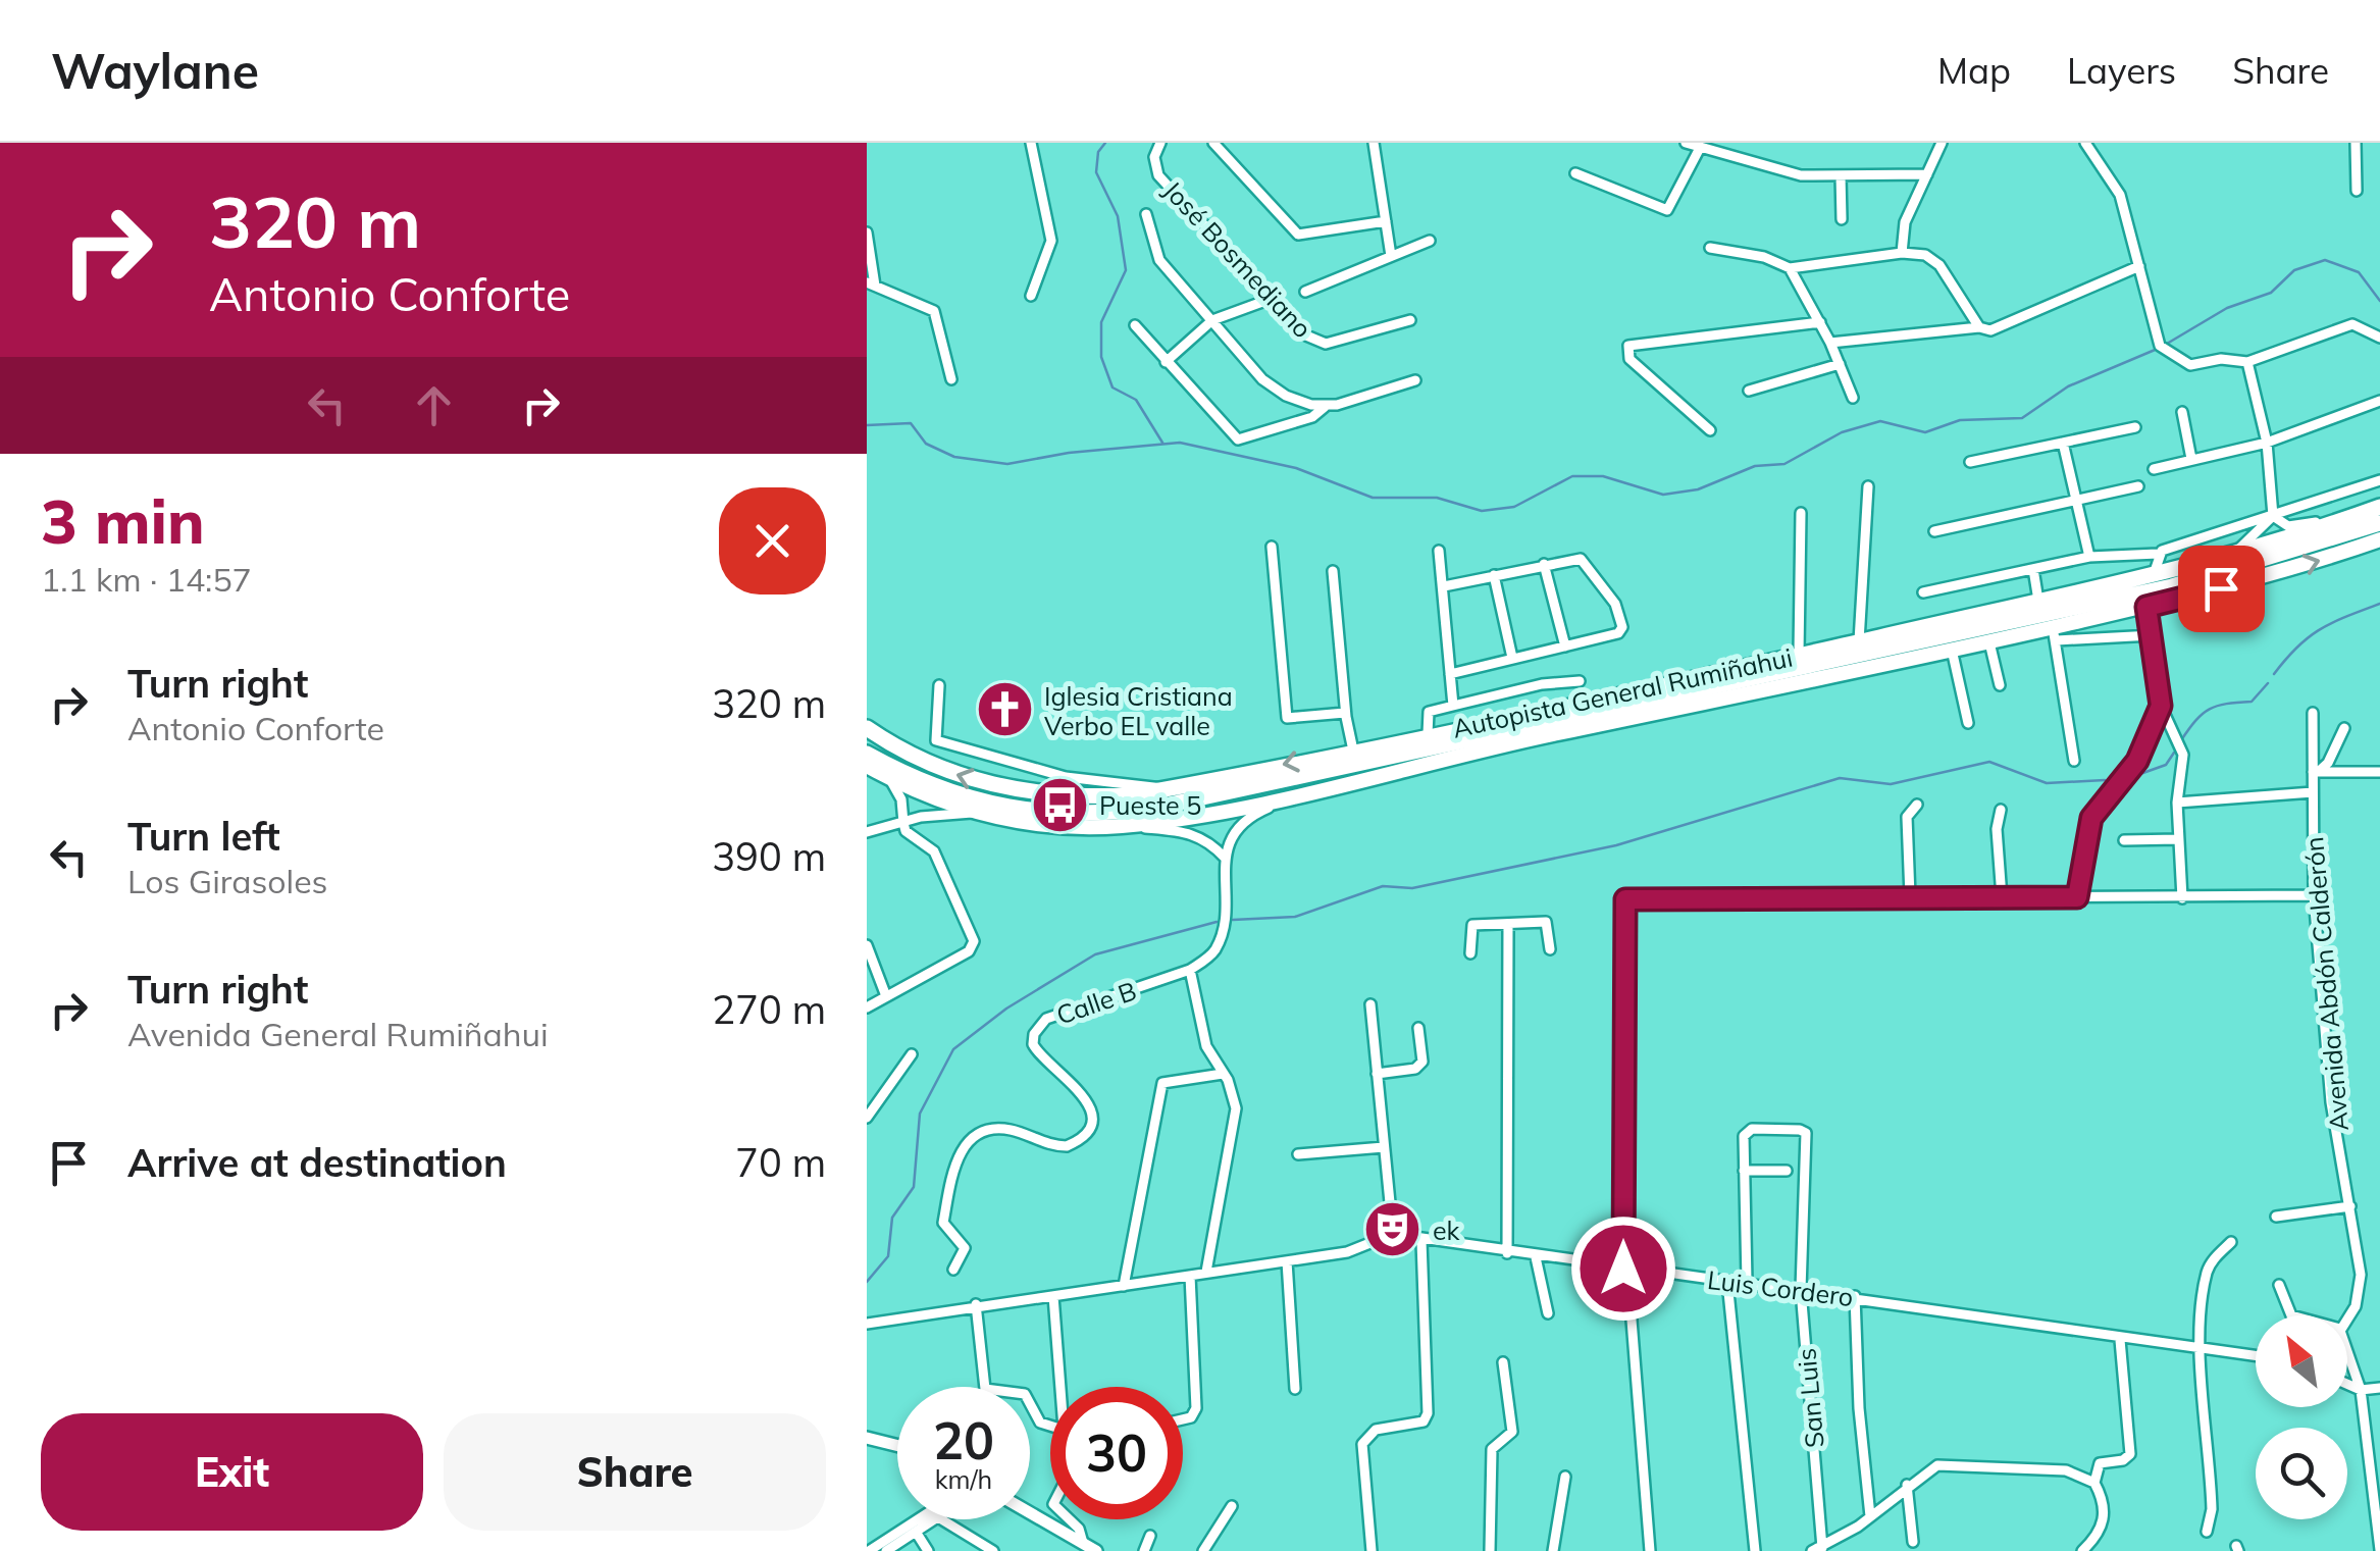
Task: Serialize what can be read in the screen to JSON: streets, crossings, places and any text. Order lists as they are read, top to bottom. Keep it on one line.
{"streets":{"highway":["Autopista General Rumiñahui"],"street":["José Bosmediano","Avenida Abdón Calderón","Calle B","Luis Cordero","San Luis"]},"crossings":[["Luis Cordero","San Luis"]],"places":{"church":["Iglesia Cristiana Verbo EL valle"],"bus stop":["Pueste 5"],"theatre":["ek"]},"north":"top left","page":{"header":"Waylane","nav":["Map","Layers","Share"],"turn":["320 m","Antonio Conforte"],"heading":["3 min","1.1 km · 14:57"],"list":[{"name":"Turn right","note":"Antonio Conforte","value":"320 m"},{"name":"Turn left","note":"Los Girasoles","value":"390 m"},{"name":"Turn right","note":"Avenida General Rumiñahui","value":"270 m"},{"name":"Arrive at destination","value":"70 m"}],"speed":"20 km/h","limit":"30","buttons":["Exit","Share"]}}
